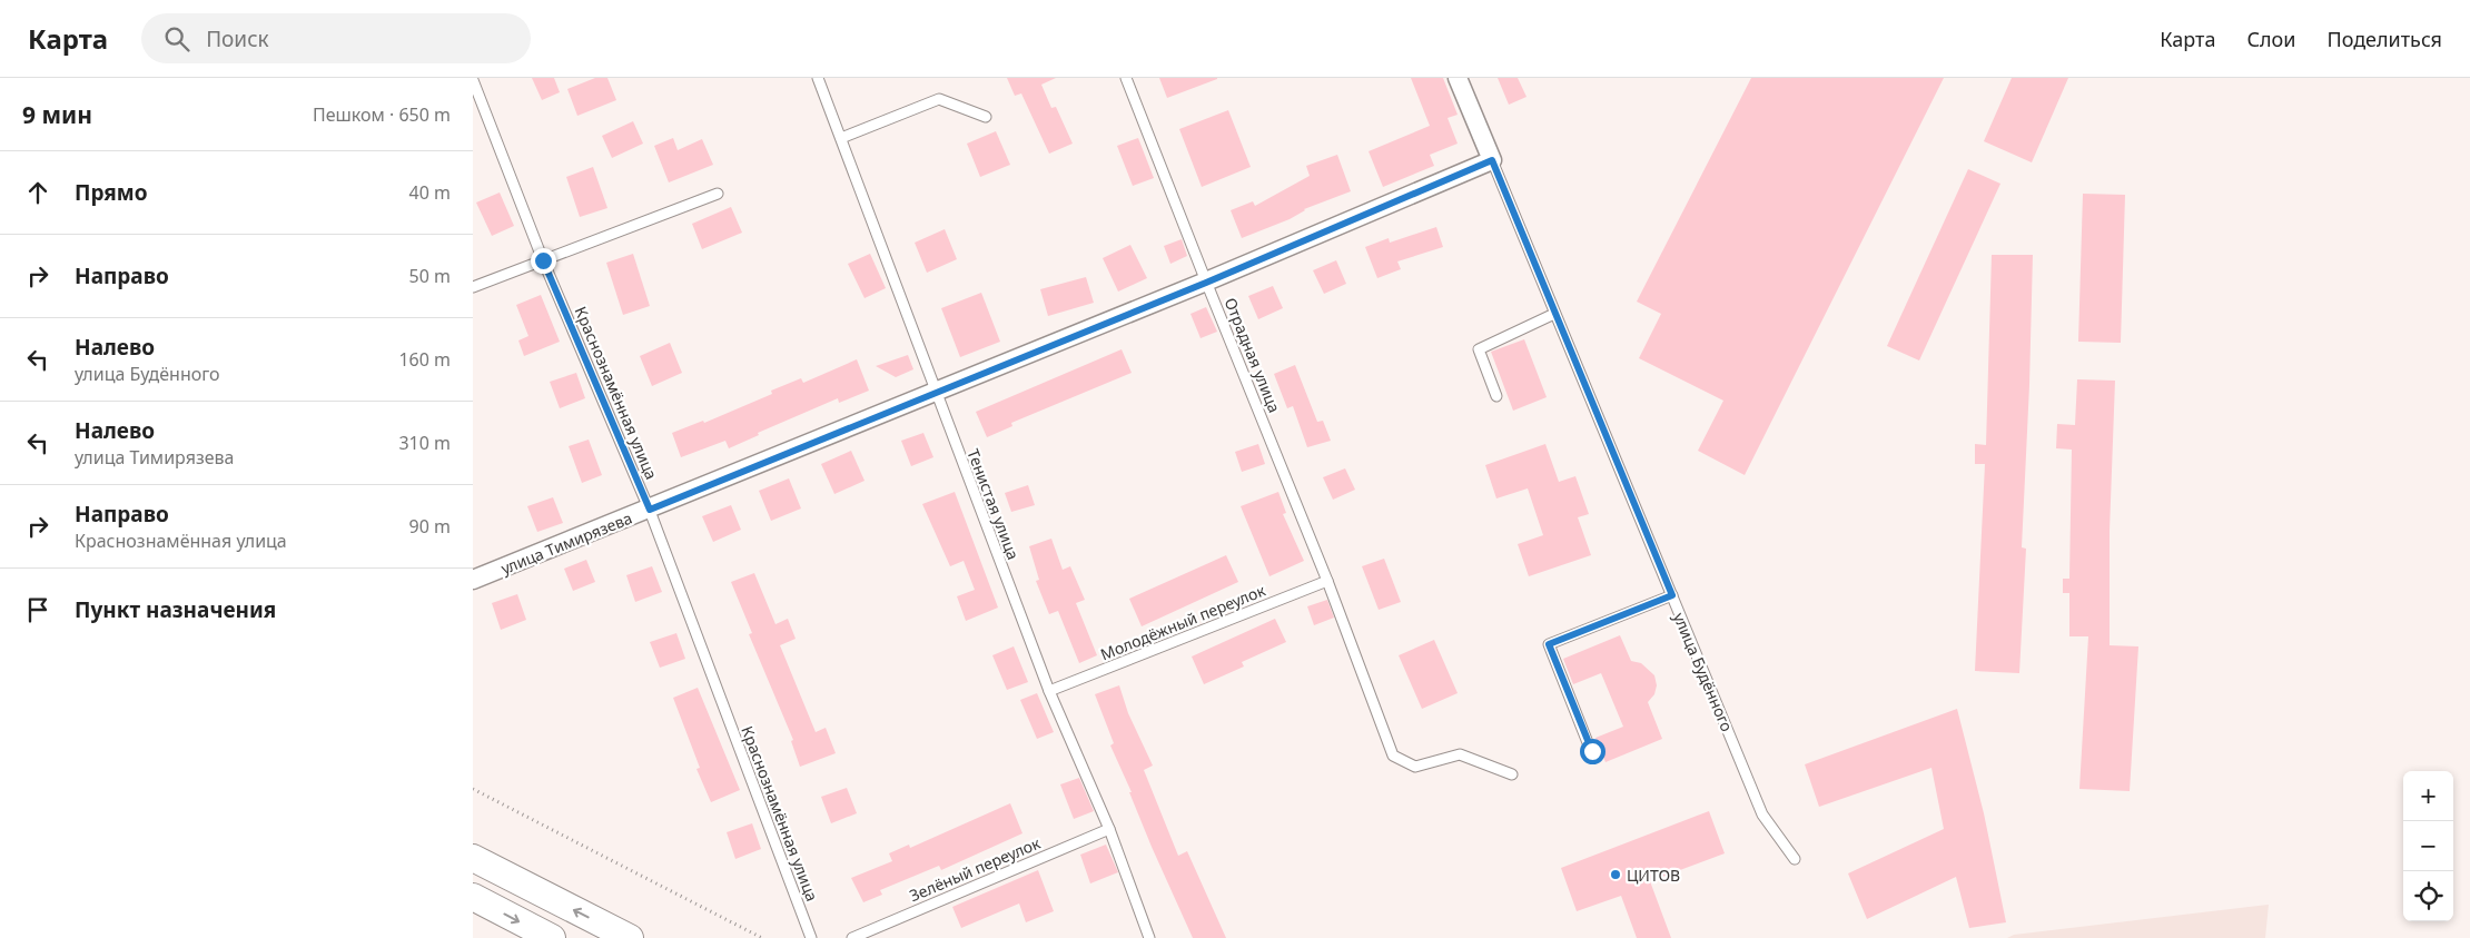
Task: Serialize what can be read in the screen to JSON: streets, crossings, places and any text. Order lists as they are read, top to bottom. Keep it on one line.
{"streets":{"street":["улица Тимирязева","улица Будённого"],"lane":["Отрадная улица","Краснознамённая улица","Тенистая улица","Молодёжный переулок","Зелёный переулок"]},"crossings":[["Отрадная улица","улица Тимирязева"],["Отрадная улица","Молодёжный переулок"],["Краснознамённая улица","улица Тимирязева"],["Тенистая улица","улица Тимирязева"],["Тенистая улица","Молодёжный переулок"],["Тенистая улица","Зелёный переулок"],["улица Тимирязева","улица Будённого"]],"places":["ЦИТОВ"],"page":{"header":"Карта","search":"Поиск","nav":["Карта","Слои","Поделиться"],"heading":["9 мин","Пешком · 650 m"],"list":[["Прямо","40 m"],["Направо","50 m"],["Налево","улица Будённого","160 m"],["Налево","улица Тимирязева","310 m"],["Направо","Краснознамённая улица","90 m"],"Пункт назначения"],"map_buttons":["+","−"]}}
